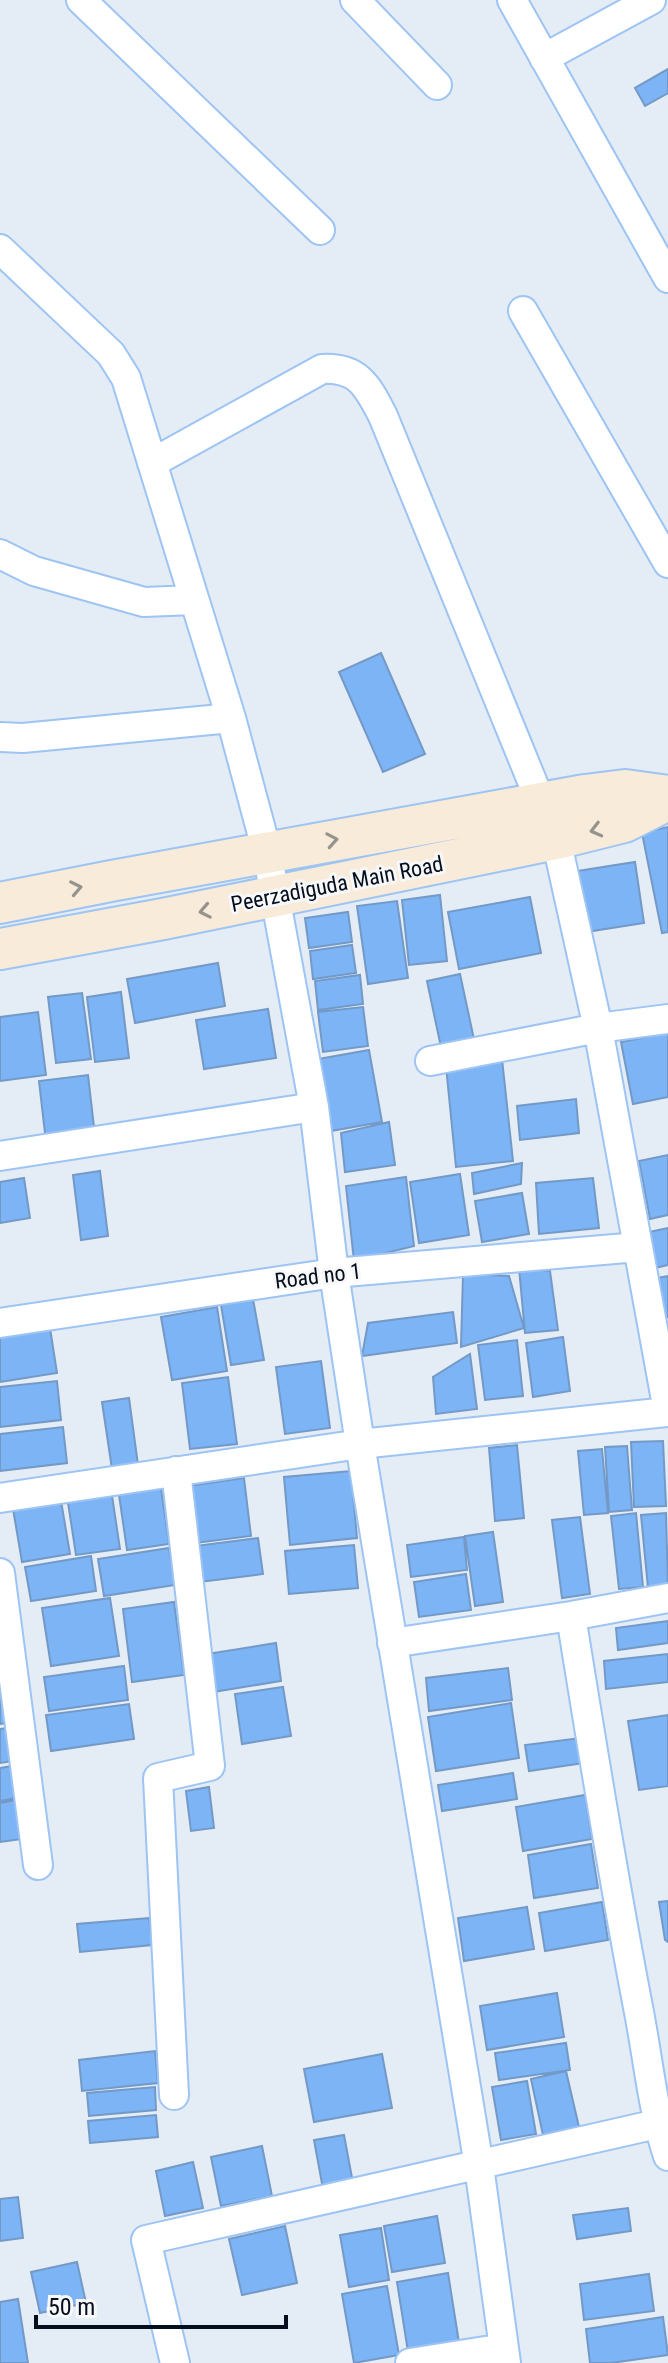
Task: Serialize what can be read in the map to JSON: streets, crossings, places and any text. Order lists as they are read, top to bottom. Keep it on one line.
{"streets":{"street":["Peerzadiguda Main Road","Road no 1"]},"scale_bar":"50 m"}
